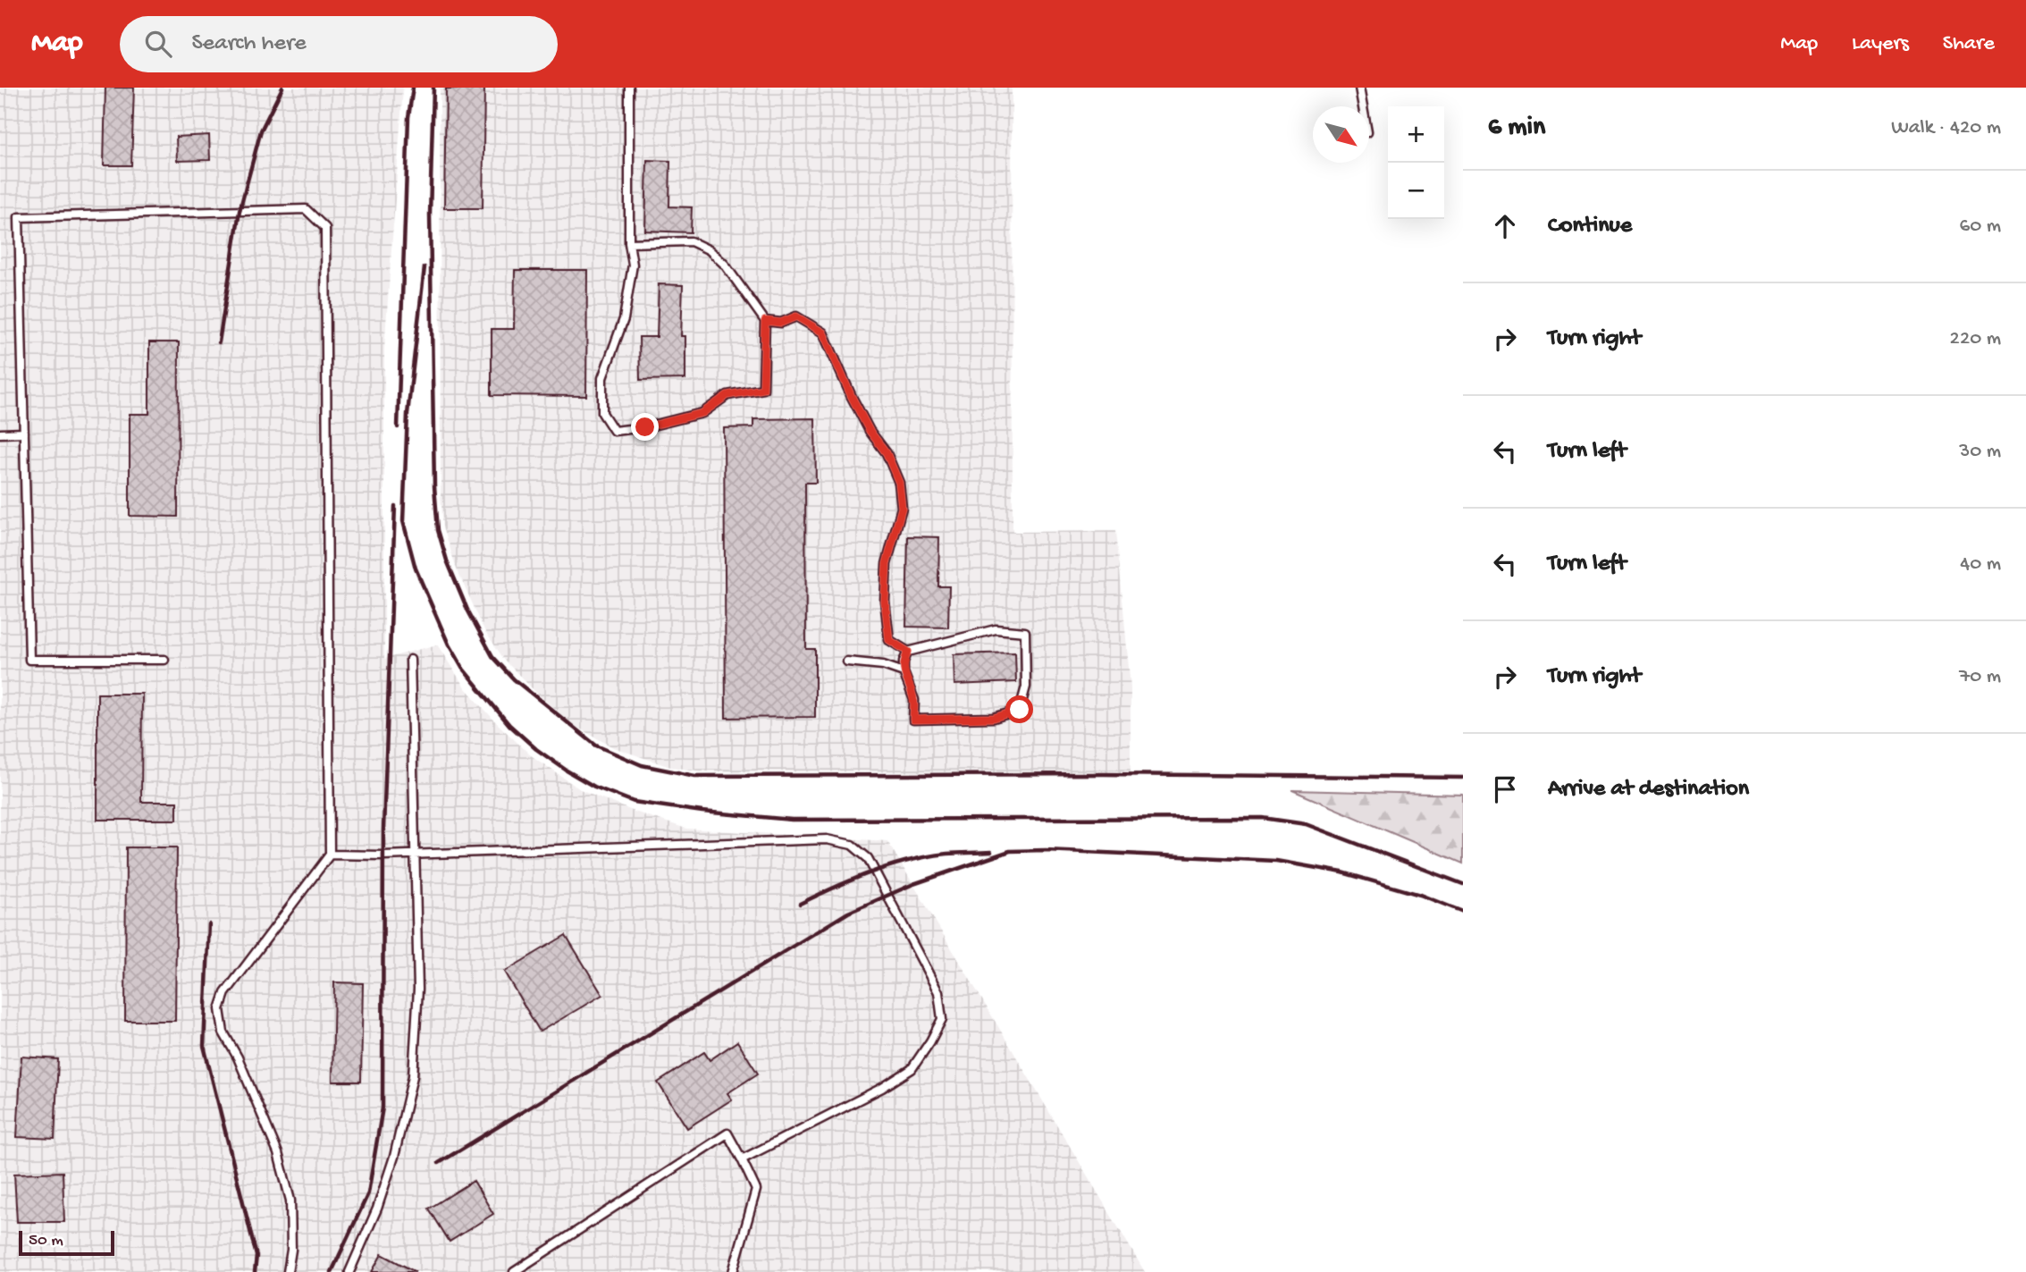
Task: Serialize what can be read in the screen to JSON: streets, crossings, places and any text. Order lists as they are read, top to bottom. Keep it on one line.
{"scale_bar":"50 m","north":"bottom right","page":{"header":"Map","search":"Search here","nav":["Map","Layers","Share"],"heading":["6 min","Walk · 420 m"],"map_buttons":["+","−"],"list":[["Continue","60 m"],["Turn right","220 m"],["Turn left","30 m"],["Turn left","40 m"],["Turn right","70 m"],"Arrive at destination"],"scale":"50 m"}}
